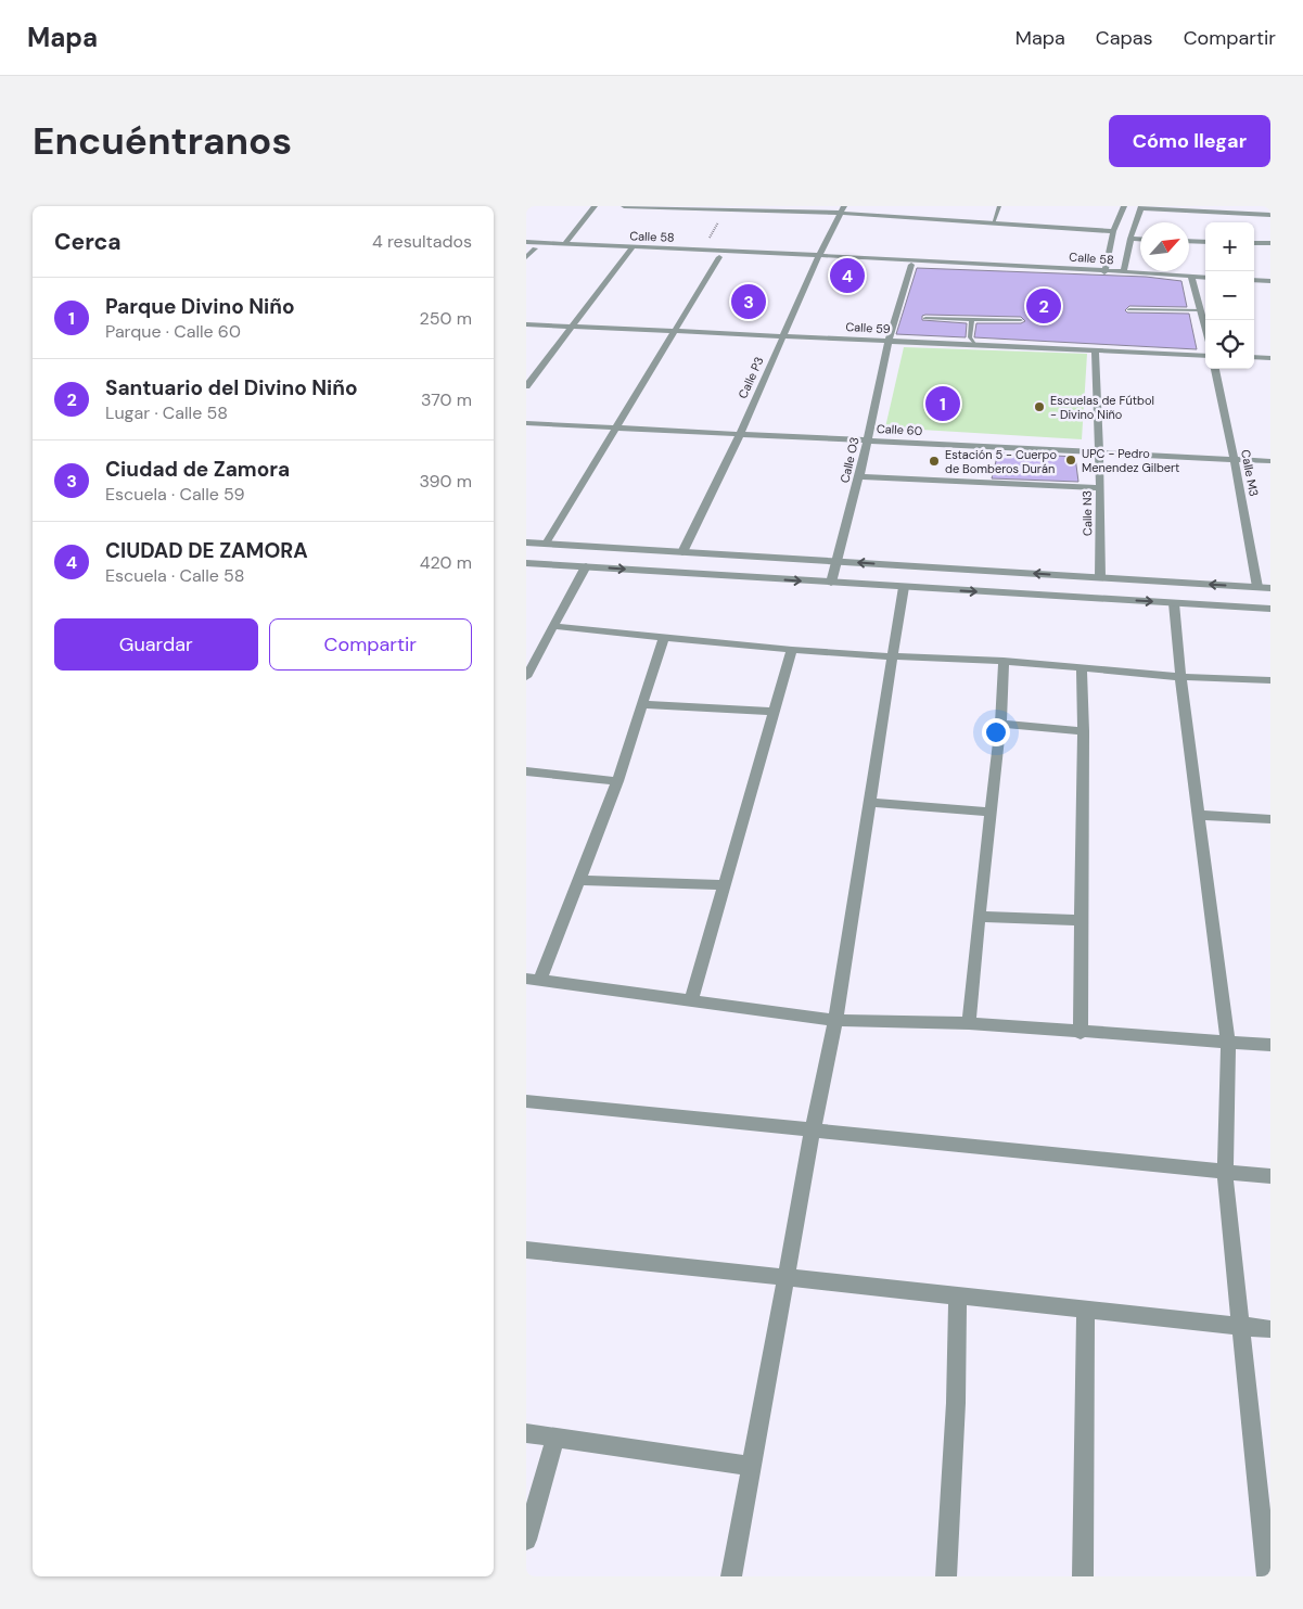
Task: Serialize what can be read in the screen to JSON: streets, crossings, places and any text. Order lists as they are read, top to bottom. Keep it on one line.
{"streets":{"street":["Calle 58","Calle 59","Calle P3","Calle 60","Calle O3","Calle M3","Calle N3"]},"crossings":[["Calle 58","Calle P3"],["Calle 58","Calle O3"],["Calle 59","Calle P3"],["Calle 59","Calle O3"],["Calle 59","Calle N3"],["Calle P3","Calle 60"],["Calle 60","Calle O3"],["Calle 60","Calle M3"],["Calle 60","Calle N3"]],"places":["Escuelas de Fútbol - Divino Niño","UPC - Pedro Menendez Gilbert","Estación 5 - Cuerpo de Bomberos Durán"],"north":"top right","page":{"header":"Mapa","nav":["Mapa","Capas","Compartir"],"buttons":["Cómo llegar",["Guardar","Compartir"]],"title":"Encuéntranos","heading":["Cerca","4 resultados"],"map_buttons":["+","−"],"pins":["4","3","2","1"],"list":[{"mark":"1","name":"Parque Divino Niño","note":"Parque · Calle 60","value":"250 m"},{"mark":"2","name":"Santuario del Divino Niño","note":"Lugar · Calle 58","value":"370 m"},{"mark":"3","name":"Ciudad de Zamora","note":"Escuela · Calle 59","value":"390 m"},{"mark":"4","name":"CIUDAD DE ZAMORA","note":"Escuela · Calle 58","value":"420 m"}]}}
